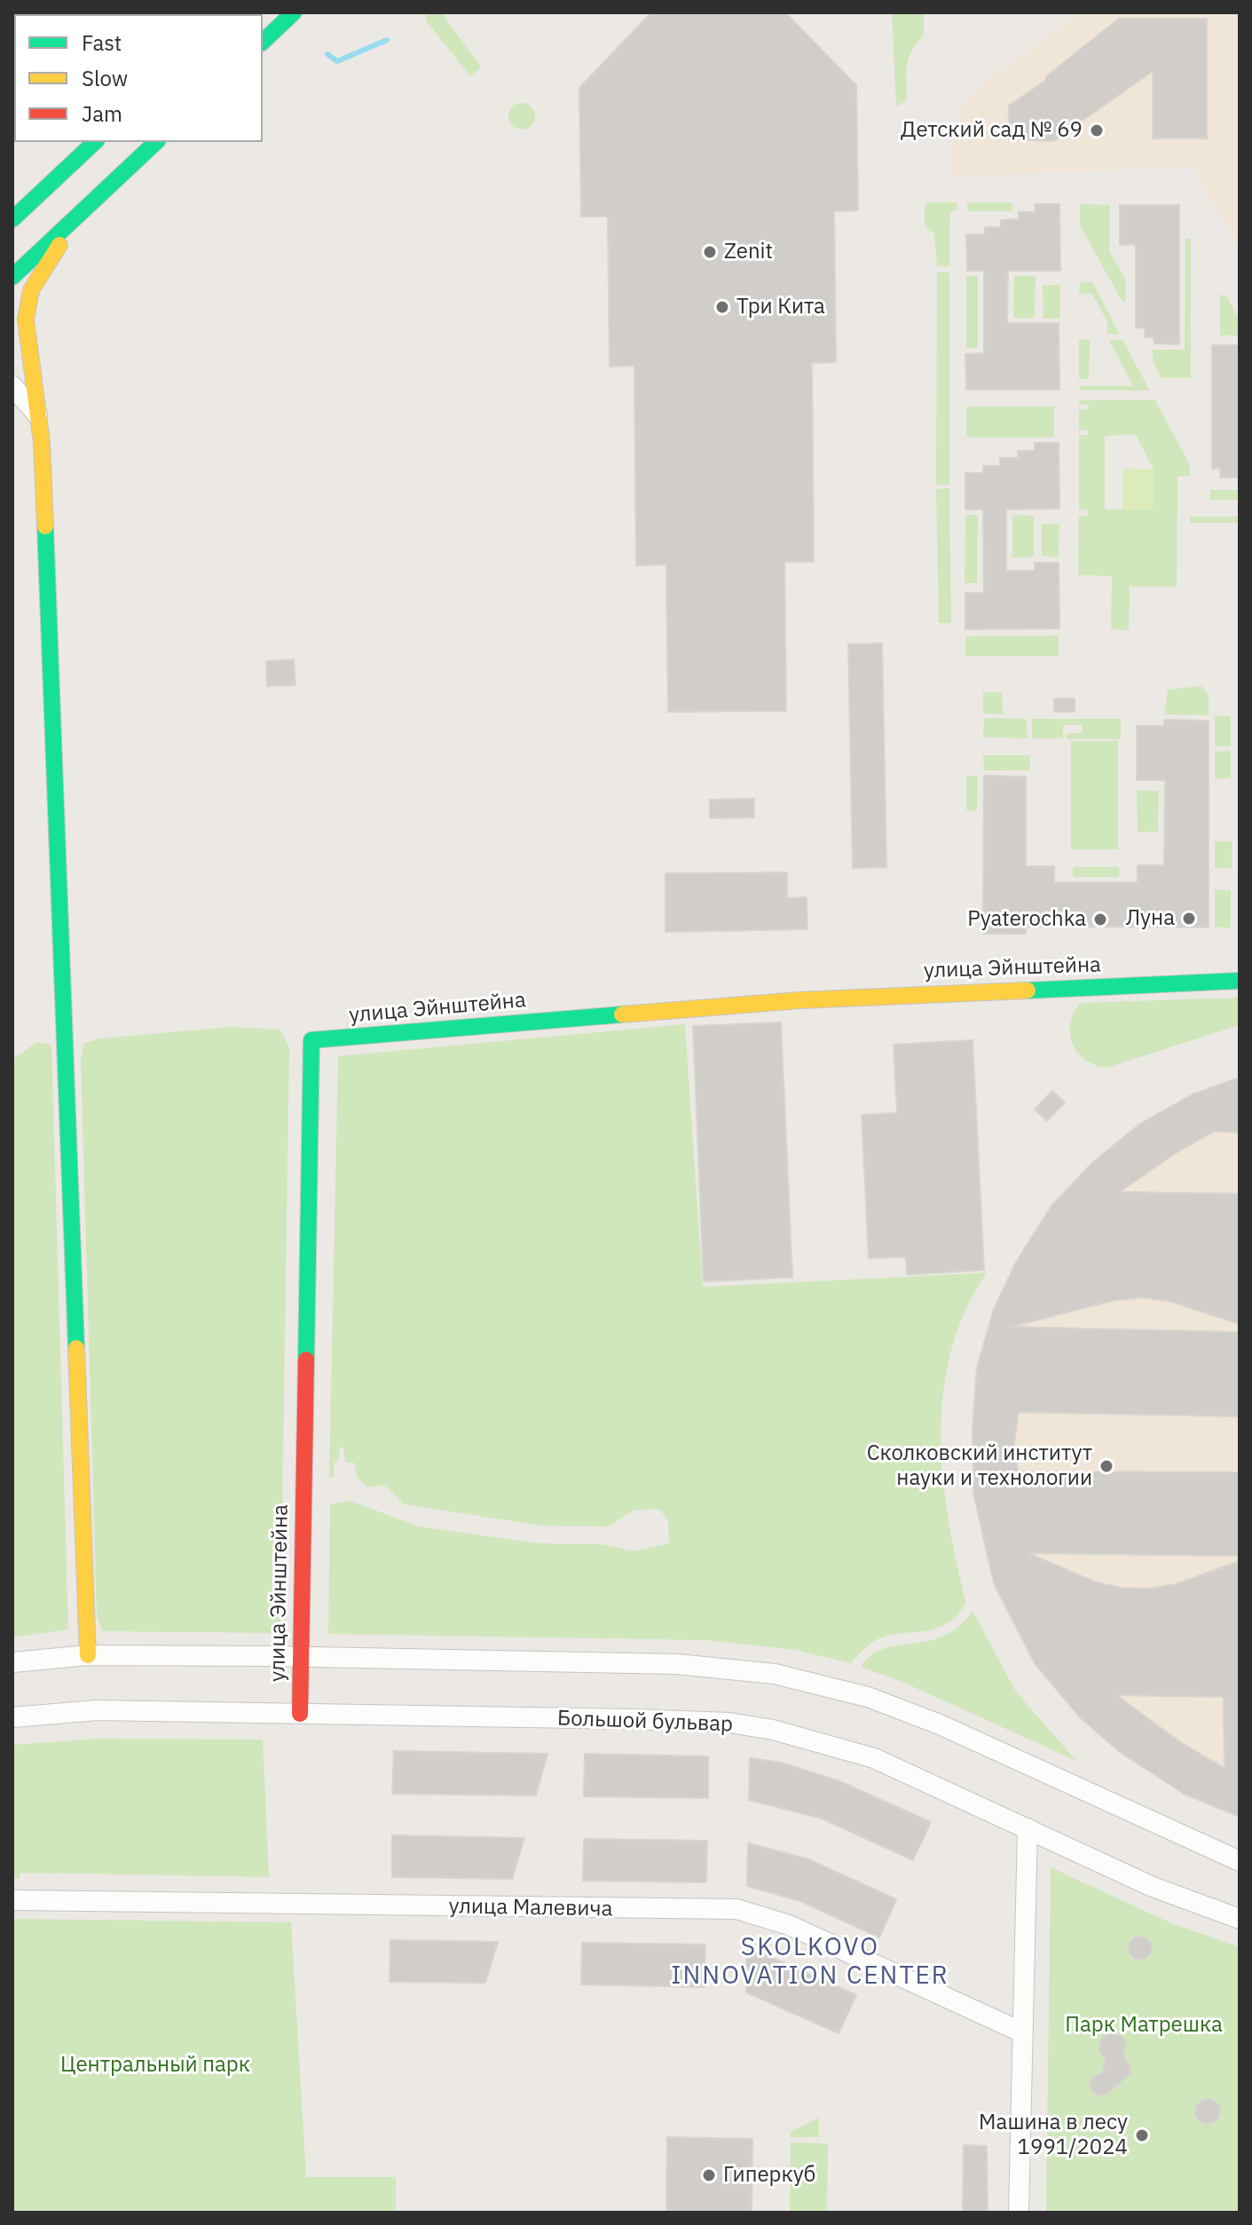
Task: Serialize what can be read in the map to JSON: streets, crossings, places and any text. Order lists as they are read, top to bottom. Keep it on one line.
{"streets":{"main road":["улица Эйнштейна"],"street":["Большой бульвар","улица Малевича"]},"crossings":[["улица Эйнштейна","Большой бульвар"]],"districts":["SKOLKOVO INNOVATION CENTER"],"parks":["Парк Матрешка","Центральный парк"],"places":["Детский сад № 69","Zenit","Три Кита","Луна","Pyaterochka","Сколковский институт науки и технологии","Машина в лесу 1991/2024","Гиперкуб"],"legend":["Fast","Slow","Jam"]}
